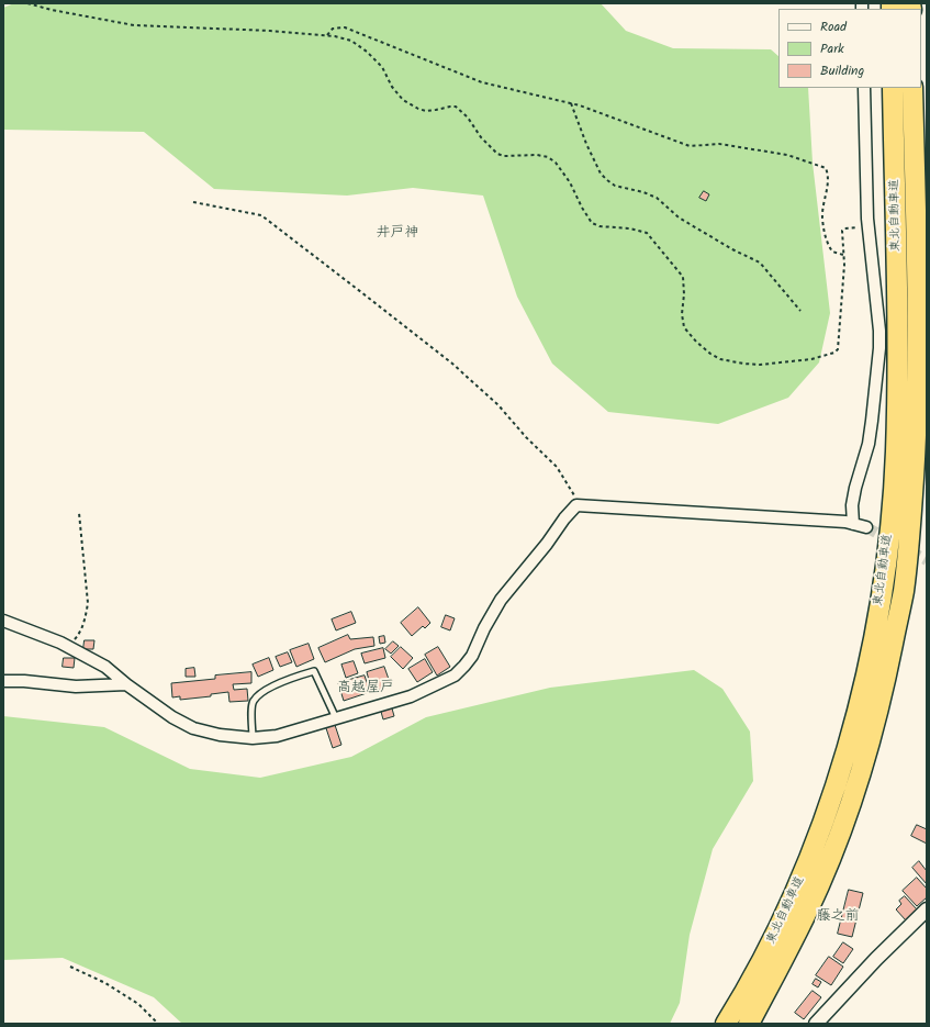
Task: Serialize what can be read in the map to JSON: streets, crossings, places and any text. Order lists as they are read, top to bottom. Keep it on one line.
{"streets":{"highway":["東北自動車道"]},"districts":["井戸神","高越屋戸","藤之前"],"legend":["Road","Park","Building"]}
